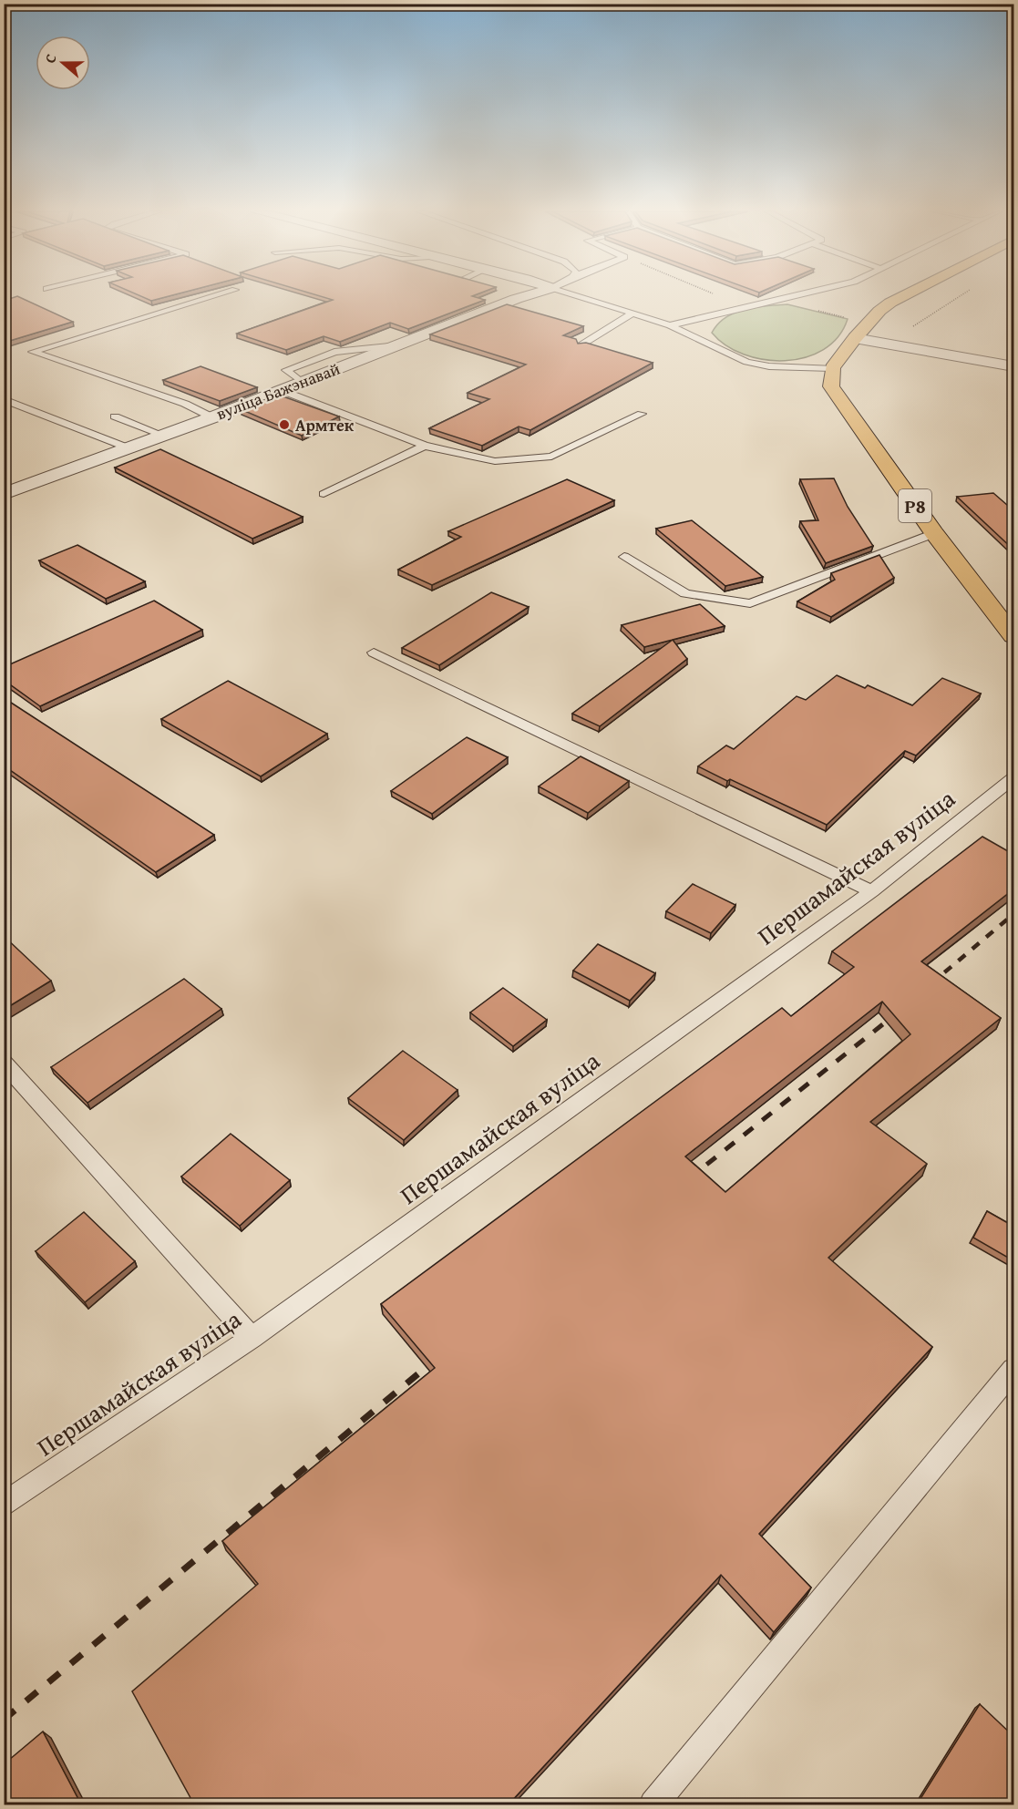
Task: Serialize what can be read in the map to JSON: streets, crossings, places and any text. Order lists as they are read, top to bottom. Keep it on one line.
{"streets":{"main road":["Р8"],"street":["вуліца Бажэнавай"],"lane":["Першамайская вуліца"]},"places":["Армтек"],"north":"left"}
